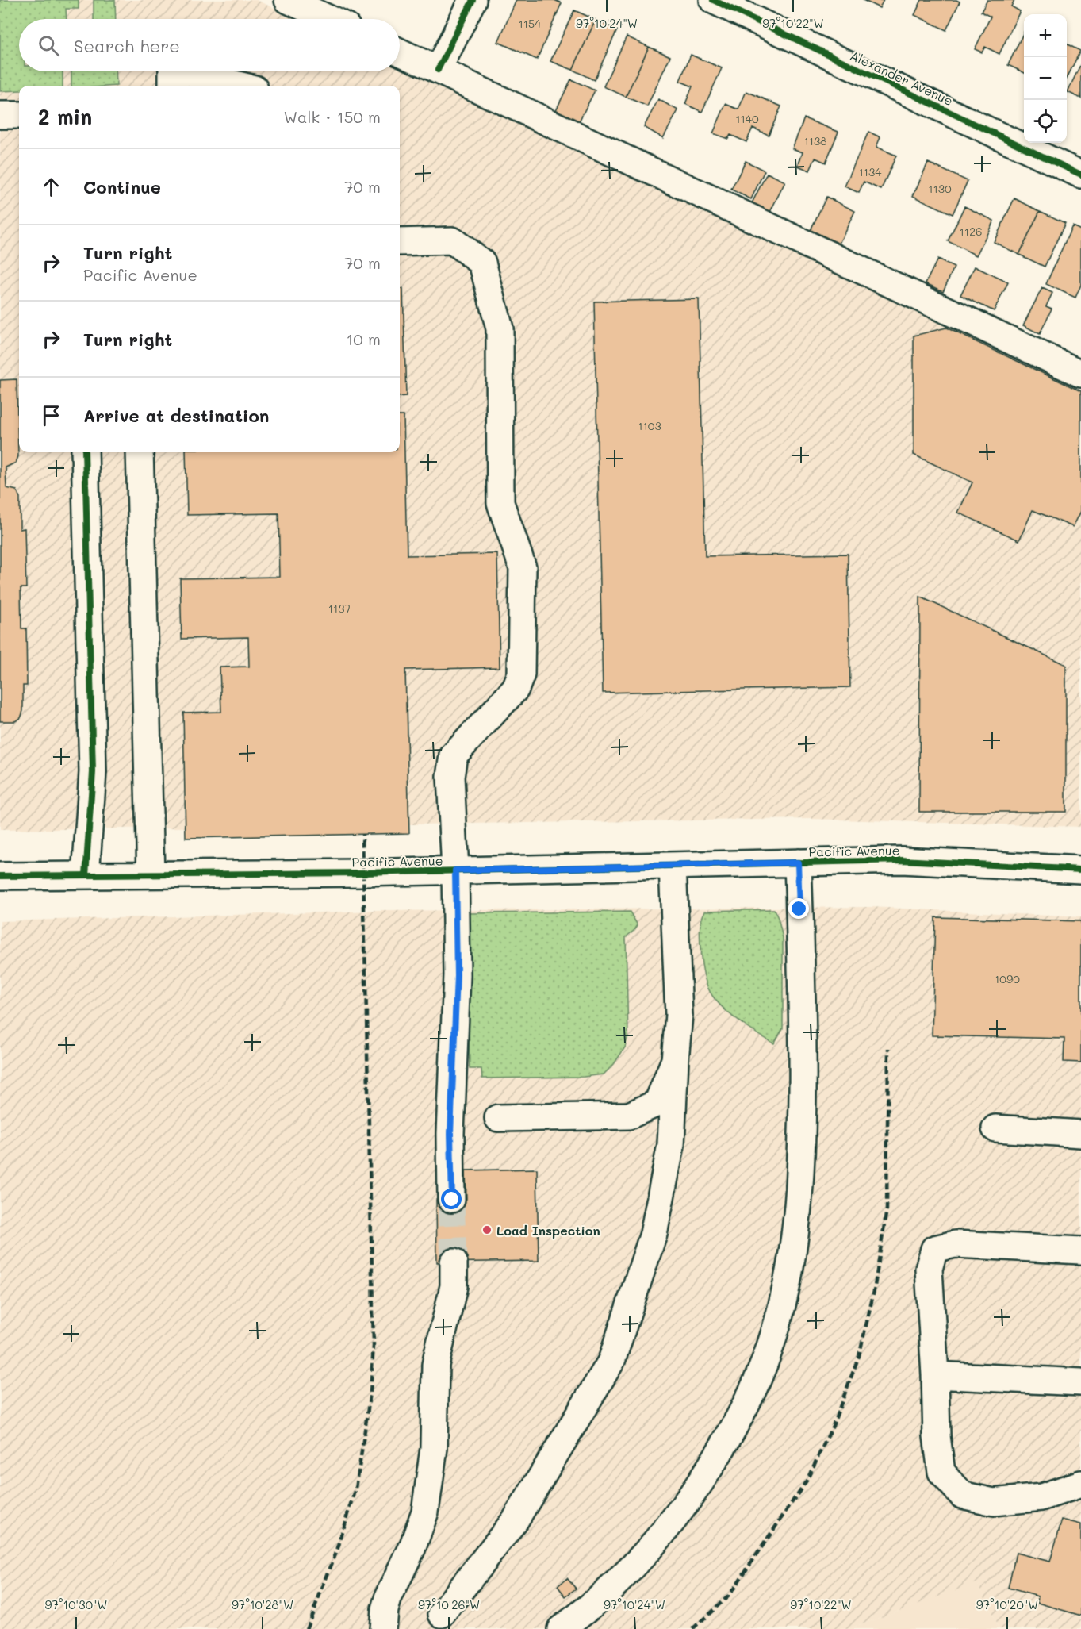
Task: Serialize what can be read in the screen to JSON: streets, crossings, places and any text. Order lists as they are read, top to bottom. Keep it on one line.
{"streets":{"street":["Alexander Avenue","Pacific Avenue"]},"places":["Load Inspection"],"house_numbers":["1154","1140","1138","1134","1130","1126","1103","1137","1090"],"page":{"map_buttons":["+","−"],"search":"Search here","heading":["2 min","Walk · 150 m"],"list":[["Continue","70 m"],["Turn right","Pacific Avenue","70 m"],["Turn right","10 m"],"Arrive at destination"]},"coordinates":["97°10'24\"W","97°10'22\"W","97°10'30\"W","97°10'28\"W","97°10'26\"W","97°10'20\"W"]}
